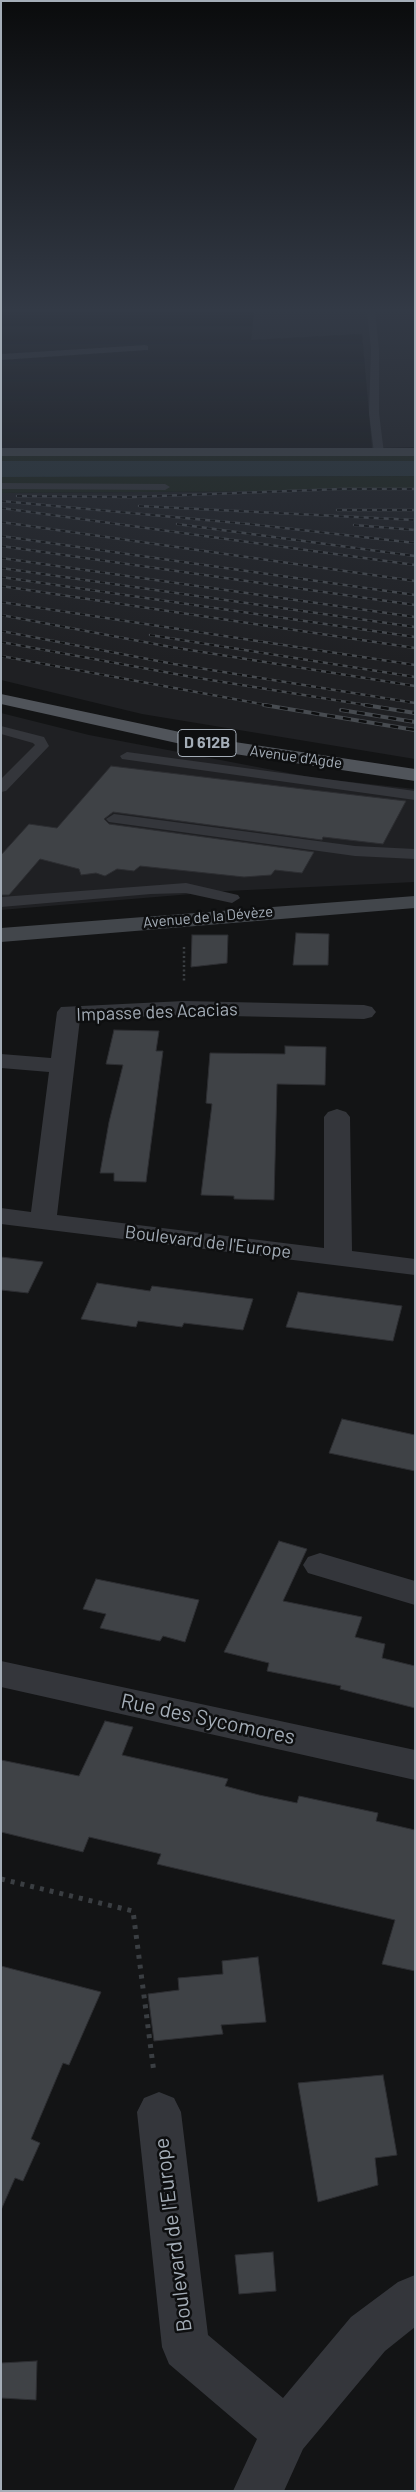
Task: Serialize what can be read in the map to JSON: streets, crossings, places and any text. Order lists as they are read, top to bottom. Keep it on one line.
{"streets":{"main road":["D 612B","Avenue d'Agde","Avenue de la Dévèze"],"street":["Impasse des Acacias","Boulevard de l'Europe","Rue des Sycomores"]},"crossings":[["Impasse des Acacias","Boulevard de l'Europe"]]}
